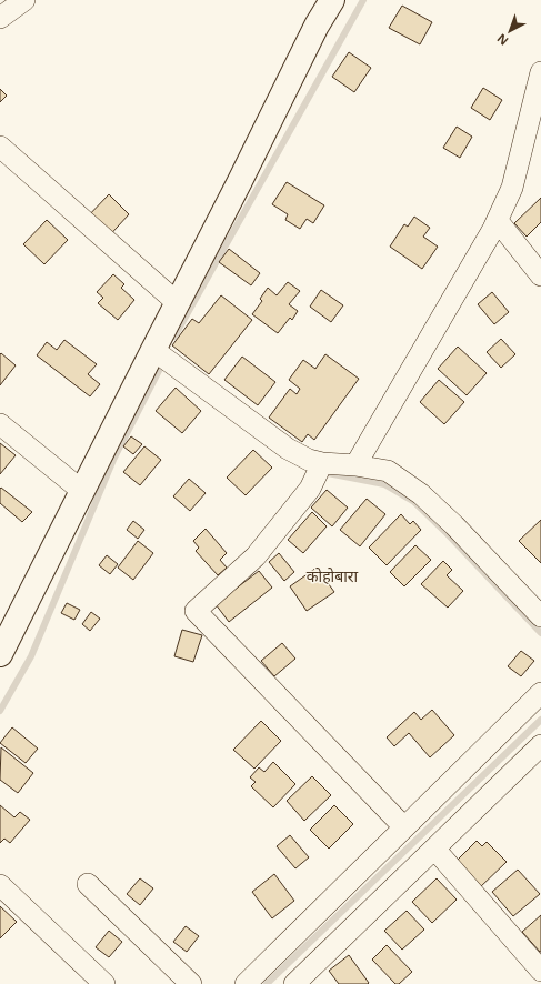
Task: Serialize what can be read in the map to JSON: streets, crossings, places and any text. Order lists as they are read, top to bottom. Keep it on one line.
{"districts":["कोहोबारा"],"north":"bottom left"}
